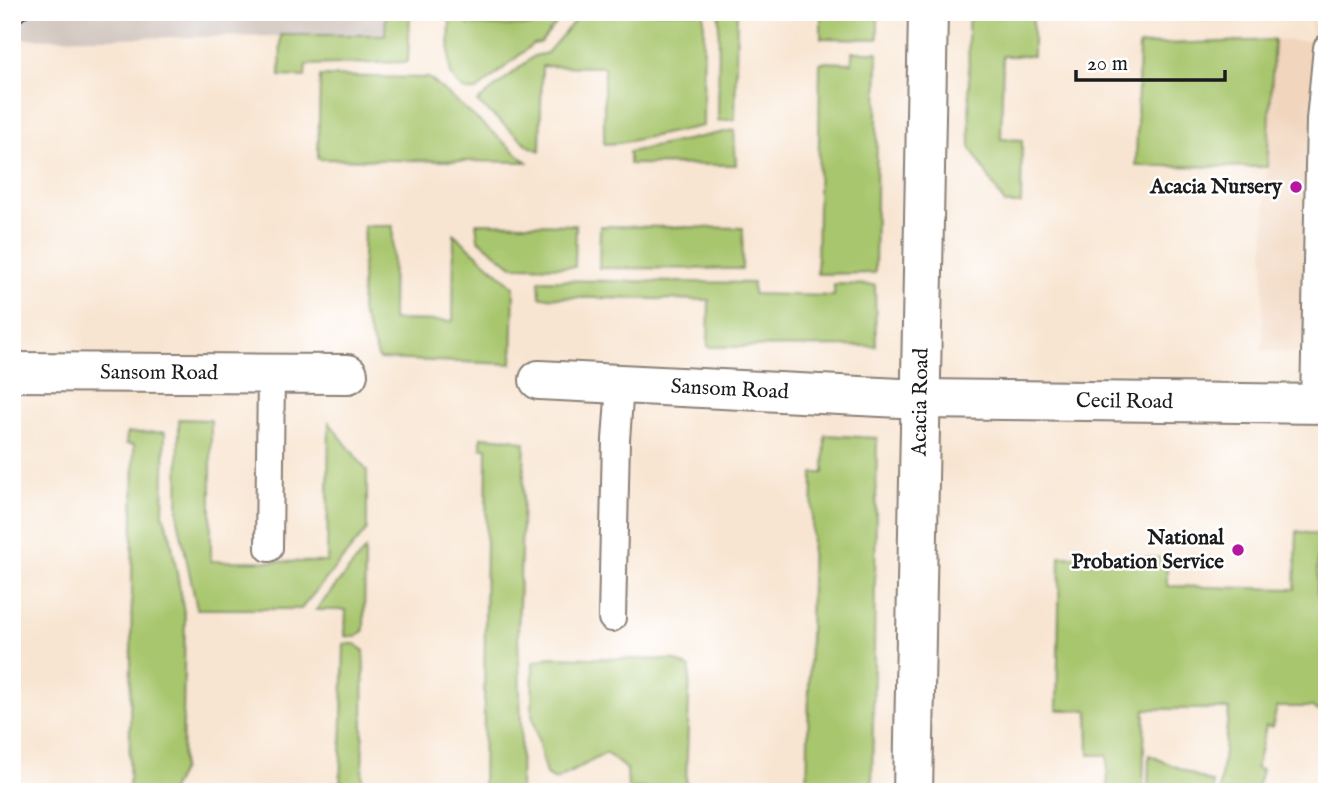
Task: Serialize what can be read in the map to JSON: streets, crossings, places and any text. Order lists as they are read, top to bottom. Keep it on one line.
{"streets":{"street":["Sansom Road","Cecil Road","Acacia Road"]},"crossings":[["Sansom Road","Cecil Road"],["Sansom Road","Acacia Road"],["Cecil Road","Acacia Road"]],"places":["Acacia Nursery","National Probation Service"],"scale_bar":"20 m"}
